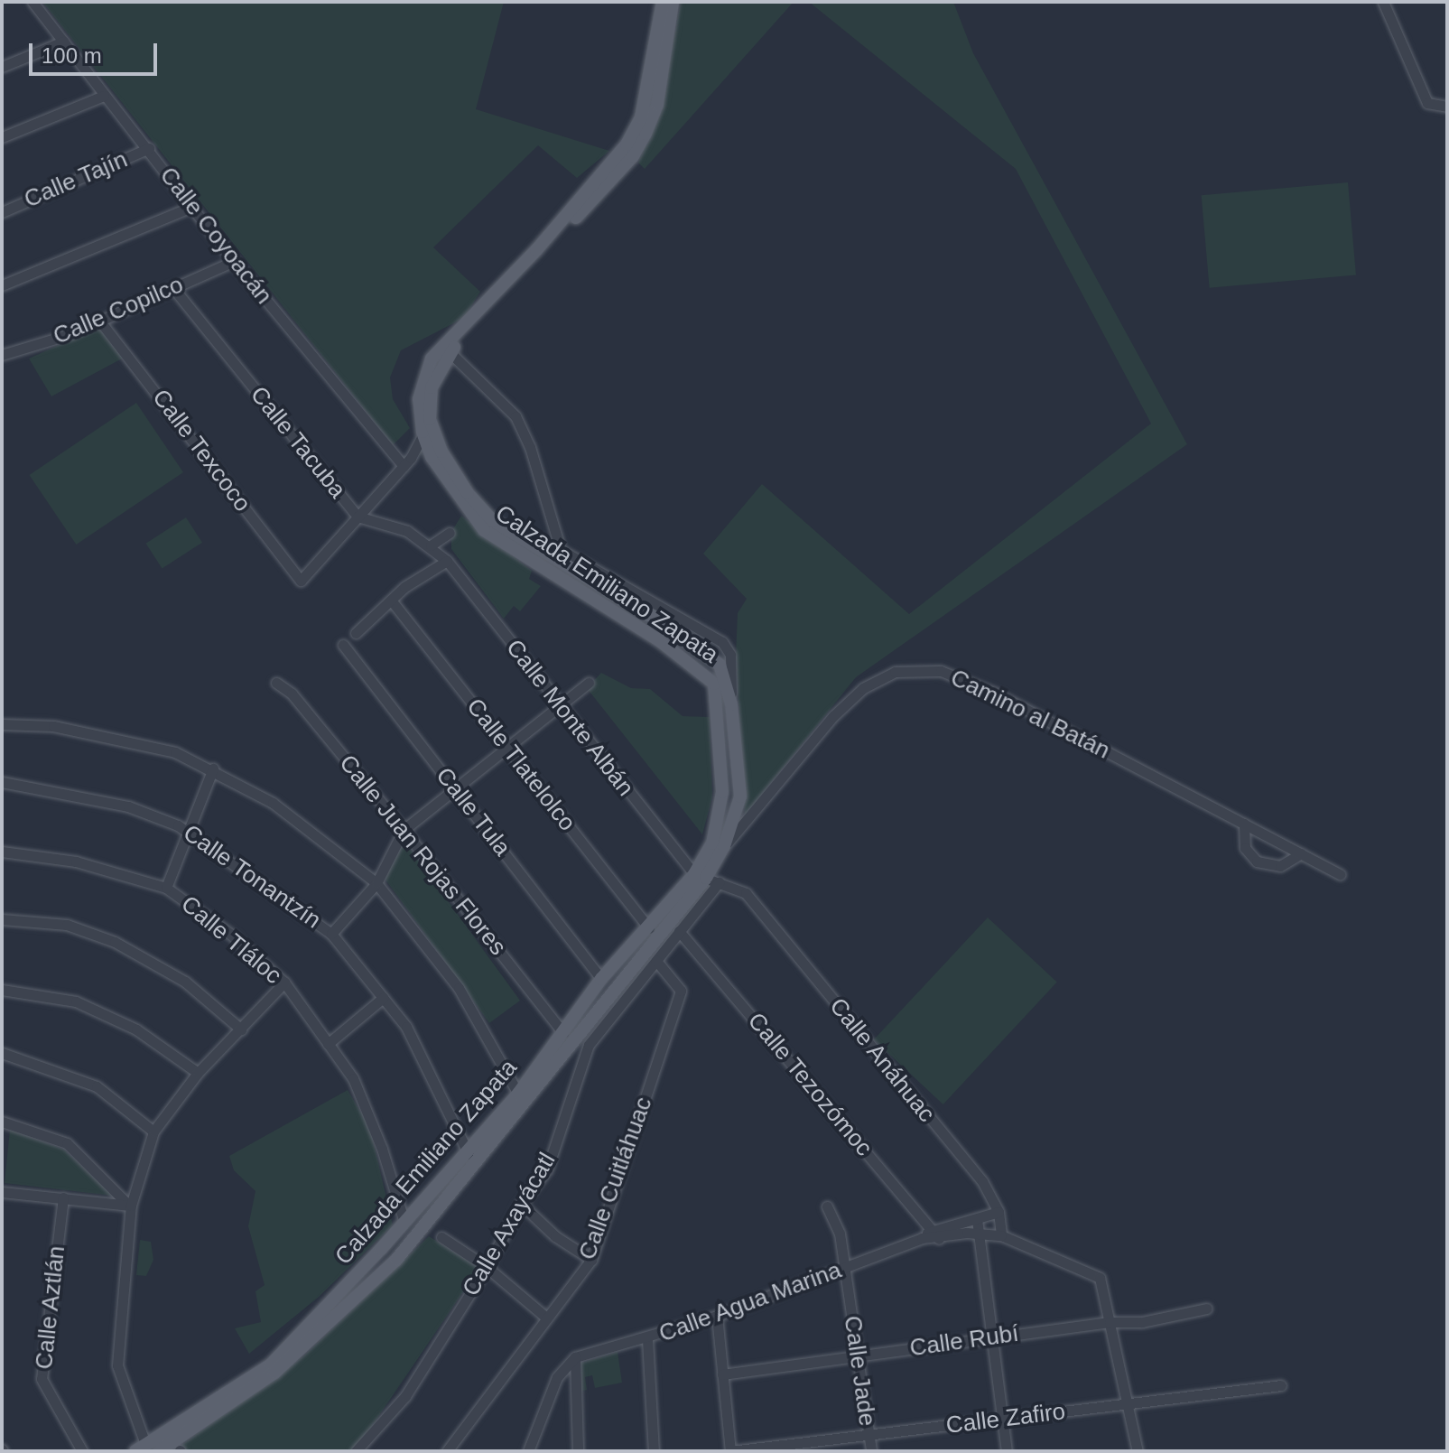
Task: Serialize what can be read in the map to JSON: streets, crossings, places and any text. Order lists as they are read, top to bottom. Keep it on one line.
{"streets":{"main road":["Calzada Emiliano Zapata"],"street":["Calle Tajín","Calle Coyoacán","Calle Copilco","Calle Tacuba","Calle Texcoco","Camino al Batán","Calle Monte Albán","Calle Tlatelolco","Calle Tula","Calle Juan Rojas Flores","Calle Tonantzín","Calle Tláloc","Calle Anáhuac","Calle Tezozómoc","Calle Cuitláhuac","Calle Axayácatl","Calle Agua Marina","Calle Aztlán","Calle Rubí","Calle Jade","Calle Zafiro"]},"crossings":[["Calle Tajín","Calle Coyoacán"],["Calle Coyoacán","Calle Copilco"],["Calle Copilco","Calle Tacuba"],["Calle Copilco","Calle Texcoco"],["Calle Tacuba","Calle Texcoco"],["Calle Tacuba","Calle Monte Albán"],["Calzada Emiliano Zapata","Camino al Batán"],["Calzada Emiliano Zapata","Calle Monte Albán"],["Calzada Emiliano Zapata","Calle Tlatelolco"],["Calzada Emiliano Zapata","Calle Tula"],["Calzada Emiliano Zapata","Calle Juan Rojas Flores"],["Calzada Emiliano Zapata","Calle Tonantzín"],["Calzada Emiliano Zapata","Calle Tláloc"],["Calzada Emiliano Zapata","Calle Anáhuac"],["Calzada Emiliano Zapata","Calle Axayácatl"],["Calle Monte Albán","Calle Anáhuac"],["Calle Monte Albán","Calle Axayácatl"],["Calle Anáhuac","Calle Axayácatl"],["Calle Anáhuac","Calle Agua Marina"],["Calle Tezozómoc","Calle Axayácatl"],["Calle Tezozómoc","Calle Agua Marina"],["Calle Cuitláhuac","Calle Axayácatl"],["Calle Agua Marina","Calle Rubí"],["Calle Agua Marina","Calle Jade"],["Calle Rubí","Calle Jade"],["Calle Jade","Calle Zafiro"]],"scale_bar":"100 m"}
